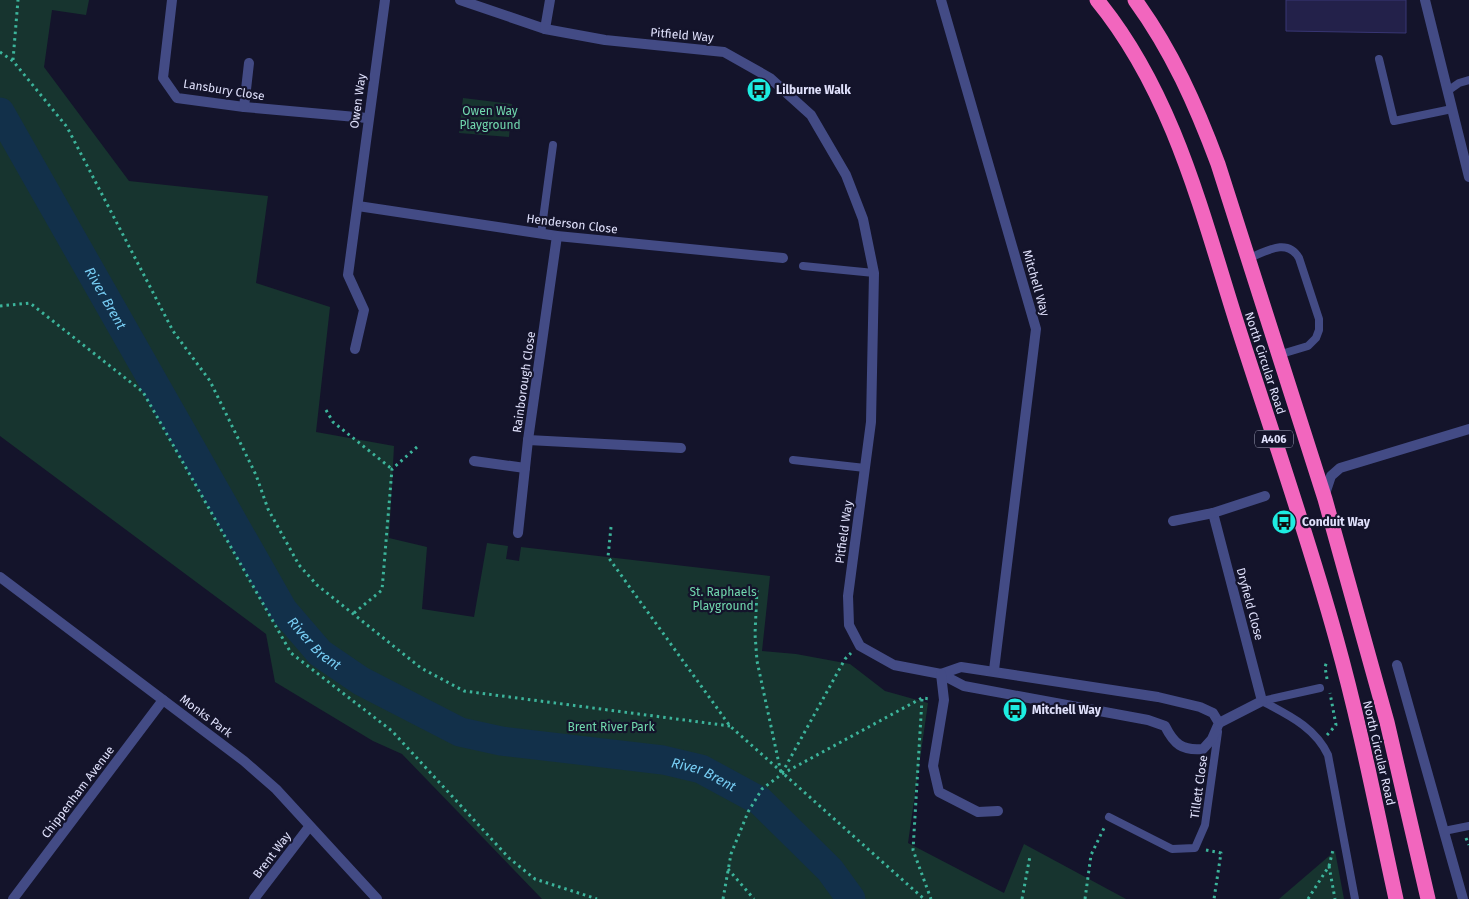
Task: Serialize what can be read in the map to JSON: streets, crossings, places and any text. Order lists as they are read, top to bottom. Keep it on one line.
{"streets":{"highway":["North Circular Road","A406"],"street":["Pitfield Way","Lansbury Close","Owen Way","Henderson Close","Mitchell Way","Rainborough Close","Dryfield Close","Monks Park","Chippenham Avenue","Brent Way"],"lane":["Tillett Close"]},"crossings":[["Lansbury Close","Owen Way"],["Owen Way","Henderson Close"],["Henderson Close","Rainborough Close"],["Monks Park","Chippenham Avenue"],["Monks Park","Brent Way"]],"water":["River Brent"],"parks":["Owen Way Playground","St. Raphaels Playground","Brent River Park"],"places":{"bus stop":["Lilburne Walk","Conduit Way","Mitchell Way"]}}
